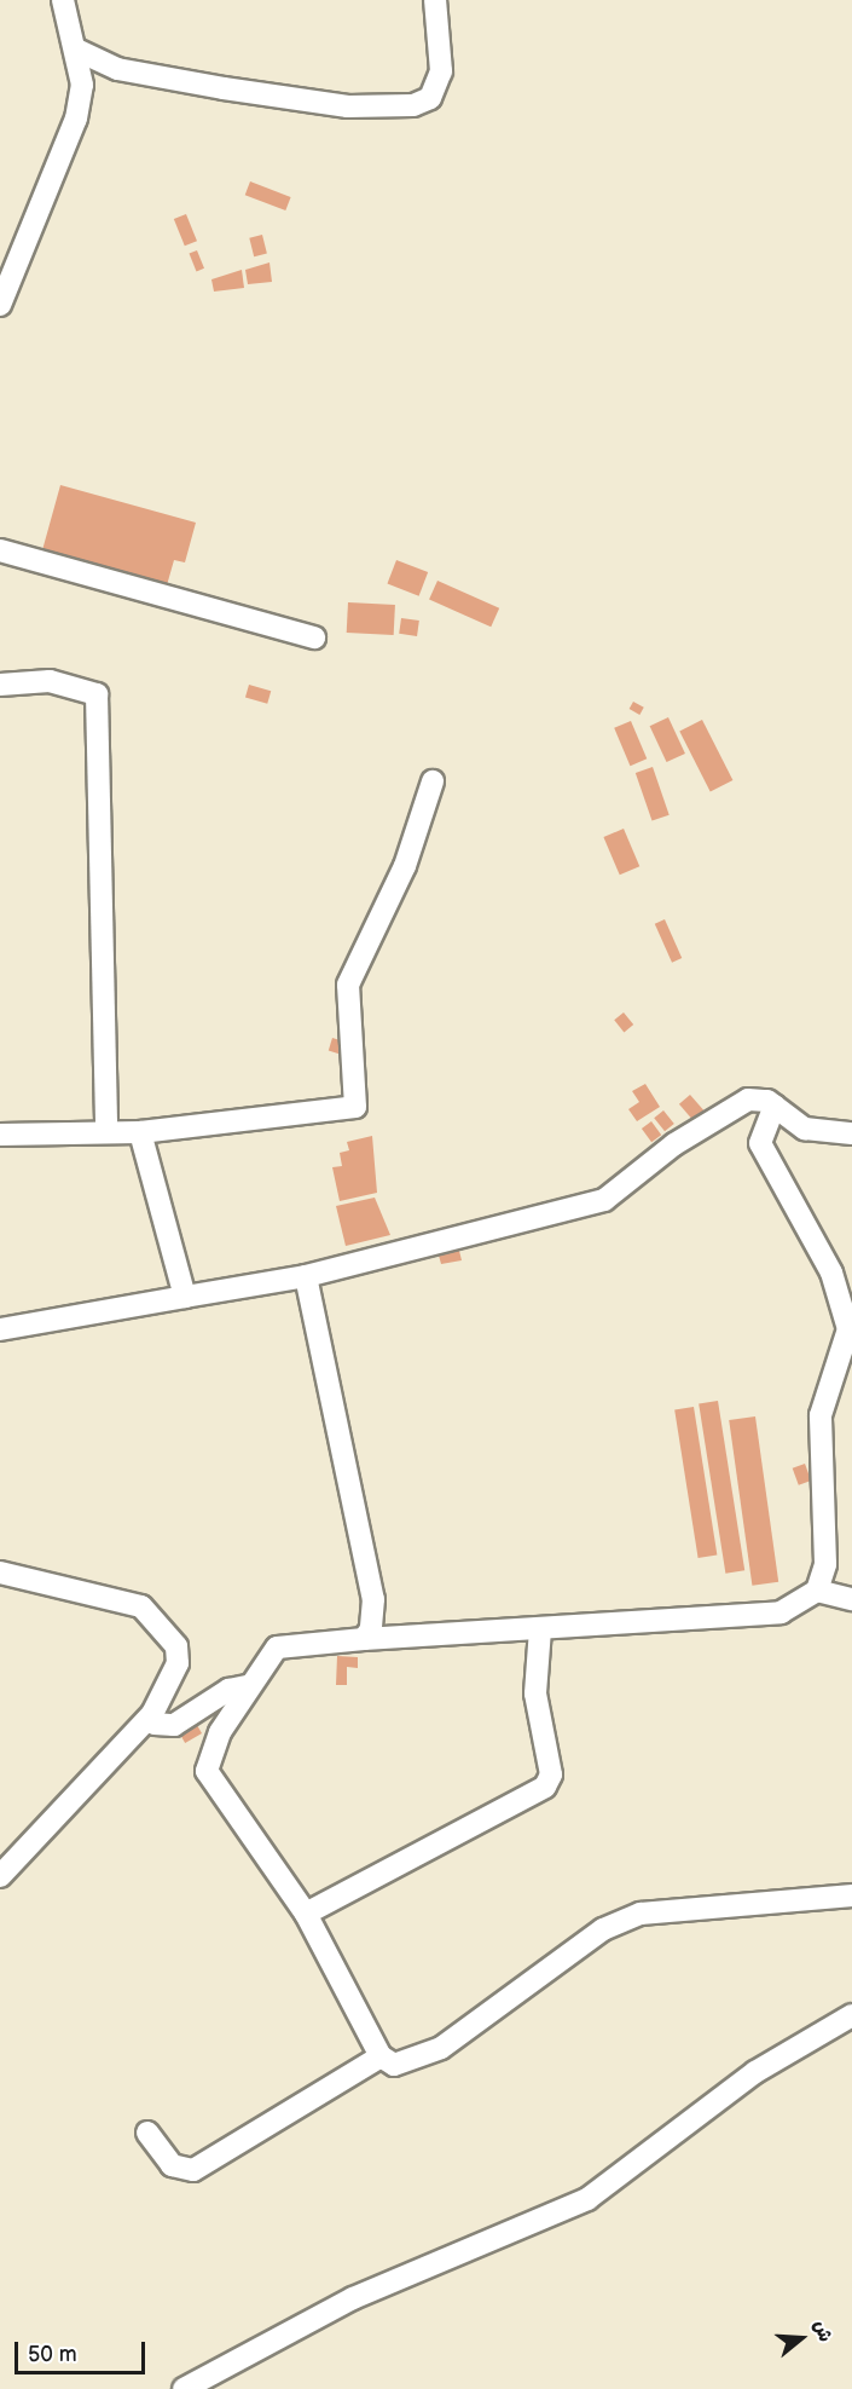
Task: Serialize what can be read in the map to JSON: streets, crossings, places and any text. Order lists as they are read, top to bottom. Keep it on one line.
{"scale_bar":"50 m","north":"right"}
